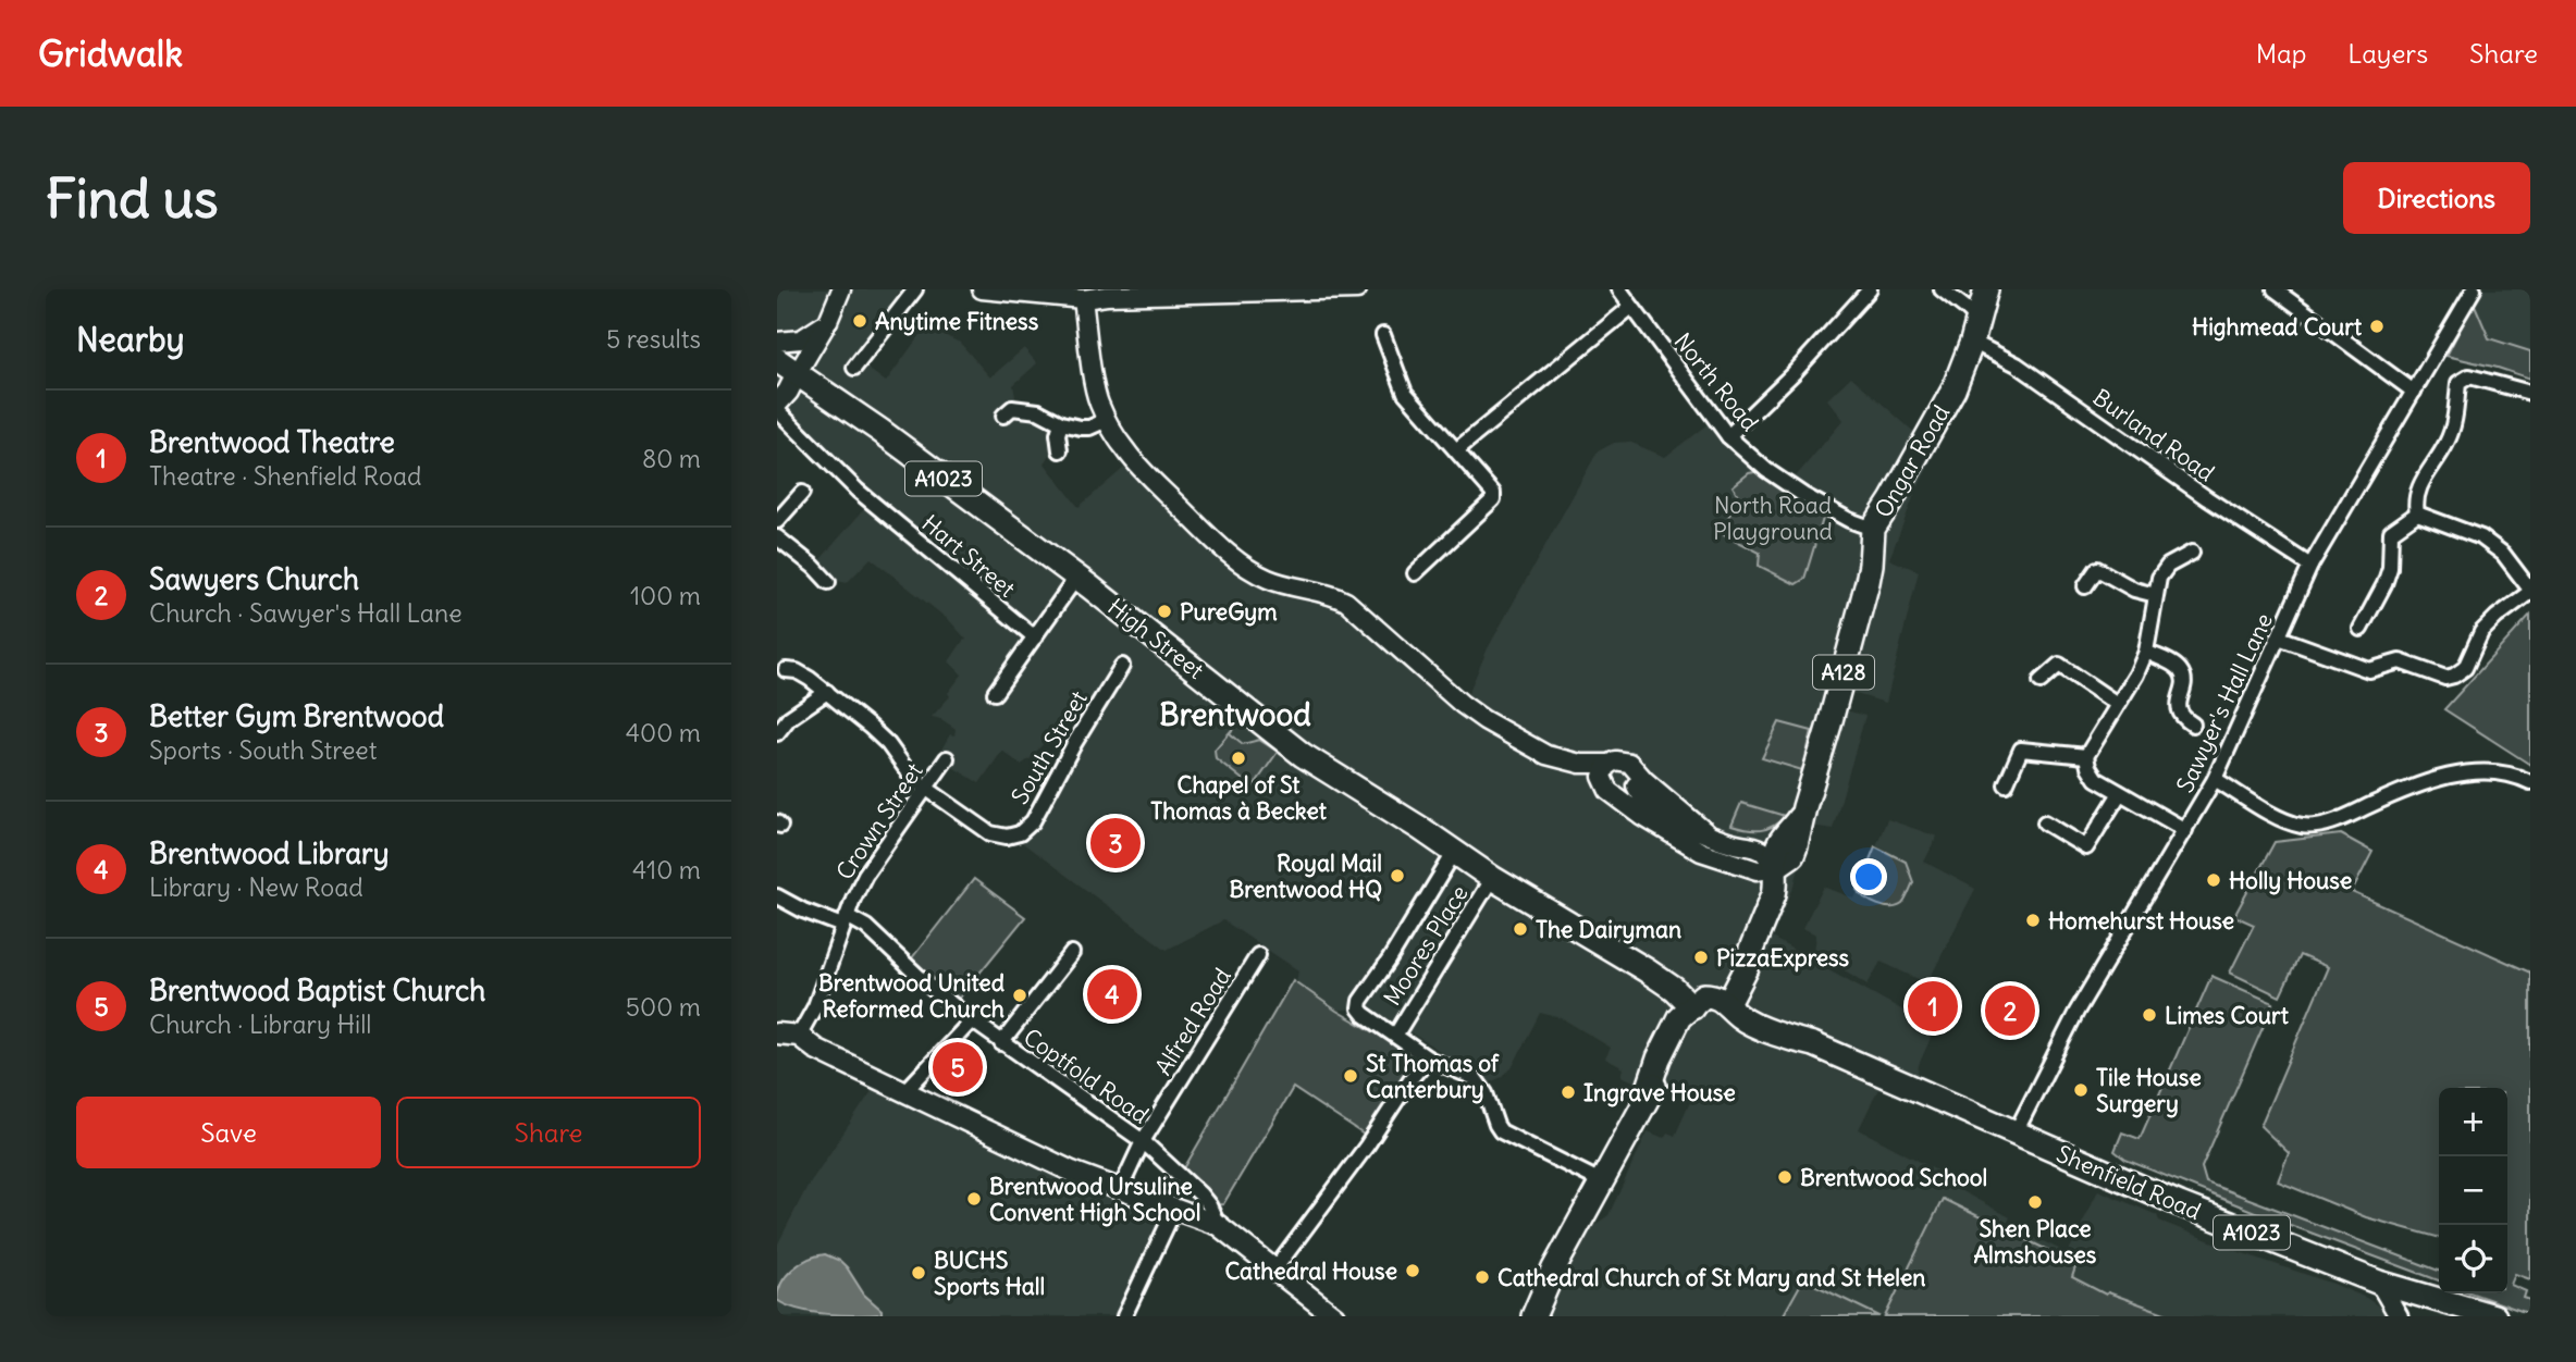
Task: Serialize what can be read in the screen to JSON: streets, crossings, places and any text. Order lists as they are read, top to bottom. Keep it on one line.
{"streets":{"main road":["Ongar Road","A1023","High Street","A128","Shenfield Road"],"street":["North Road","Burland Road","Hart Street","Sawyer's Hall Lane","South Street","Crown Street","Moores Place","Alfred Road","Coptfold Road"]},"crossings":[["North Road","Ongar Road"],["Burland Road","Ongar Road"],["Burland Road","Sawyer's Hall Lane"],["Ongar Road","Shenfield Road"],["High Street","Moores Place"],["Sawyer's Hall Lane","Shenfield Road"],["South Street","Crown Street"],["Crown Street","Coptfold Road"],["Alfred Road","Coptfold Road"]],"districts":["Brentwood"],"parks":["North Road Playground"],"places":["Anytime Fitness","Highmead Court","PureGym","Chapel of St Thomas à Becket","Royal Mail Brentwood HQ","Holly House","Homehurst House","The Dairyman","PizzaExpress","Brentwood United Reformed Church","Limes Court","St Thomas of Canterbury","Tile House Surgery","Ingrave House","Brentwood School","Brentwood Ursuline Convent High School","Shen Place Almshouses","Cathedral House","BUCHS Sports Hall","Cathedral Church of St Mary and St Helen"],"page":{"header":"Gridwalk","nav":["Map","Layers","Share"],"buttons":["Directions",["Save","Share"]],"title":"Find us","heading":["Nearby","5 results"],"list":[{"mark":"1","name":"Brentwood Theatre","note":"Theatre · Shenfield Road","value":"80 m"},{"mark":"2","name":"Sawyers Church","note":"Church · Sawyer's Hall Lane","value":"100 m"},{"mark":"3","name":"Better Gym Brentwood","note":"Sports · South Street","value":"400 m"},{"mark":"4","name":"Brentwood Library","note":"Library · New Road","value":"410 m"},{"mark":"5","name":"Brentwood Baptist Church","note":"Church · Library Hill","value":"500 m"}],"pins":["3","4","1","2","5"],"map_buttons":["+","−"]}}
